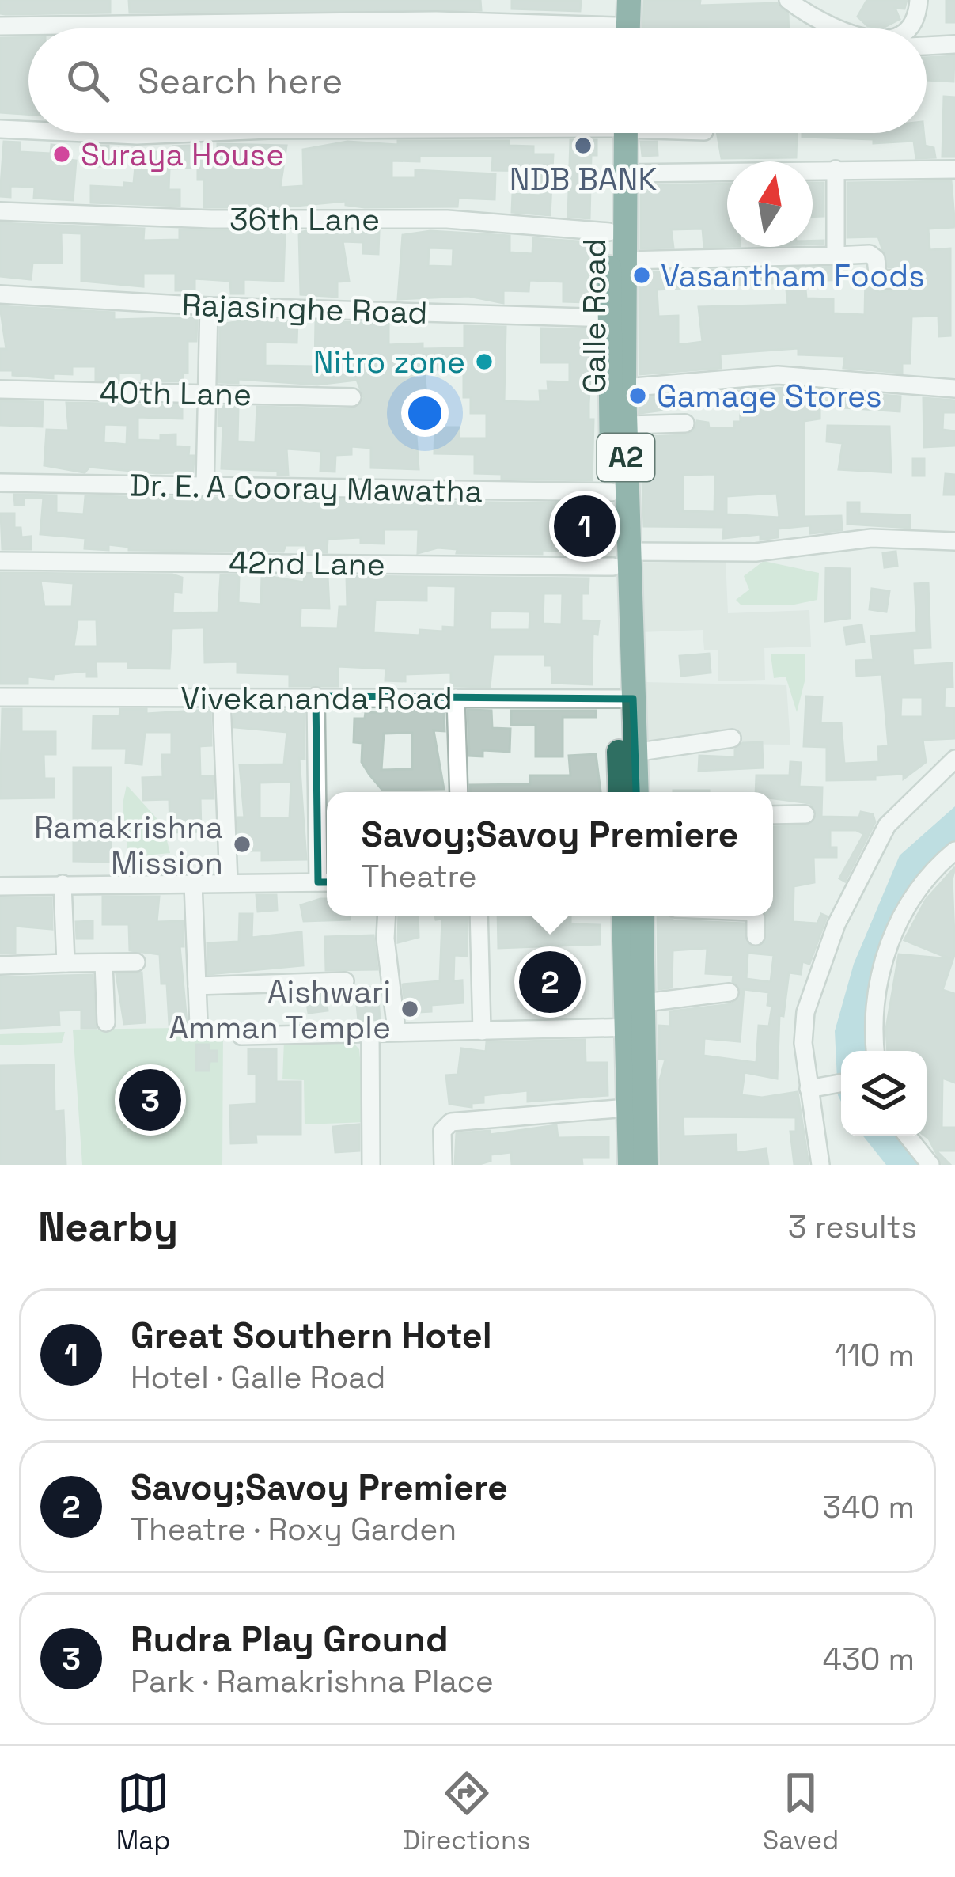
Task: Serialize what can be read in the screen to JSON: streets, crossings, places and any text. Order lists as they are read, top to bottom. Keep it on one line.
{"streets":{"highway":["Galle Road","A2"],"street":["36th Lane","Rajasinghe Road","40th Lane","Dr. E. A Cooray Mawatha","42nd Lane","Vivekananda Road"]},"crossings":[["36th Lane","Galle Road"],["Rajasinghe Road","Galle Road"],["Galle Road","Dr. E. A Cooray Mawatha"],["Galle Road","42nd Lane"],["Galle Road","Vivekananda Road"]],"places":["NDB BANK","Suraya House","Vasantham Foods","Nitro zone","Gamage Stores","Ramakrishna Mission","Aishwari Amman Temple"],"north":"top","page":{"search":"Search here","pins":["1","2","3"],"popup":["Savoy;Savoy Premiere","Theatre"],"heading":["Nearby","3 results"],"list":[{"mark":"1","name":"Great Southern Hotel","note":"Hotel · Galle Road","value":"110 m"},{"mark":"2","name":"Savoy;Savoy Premiere","note":"Theatre · Roxy Garden","value":"340 m"},{"mark":"3","name":"Rudra Play Ground","note":"Park · Ramakrishna Place","value":"430 m"}],"nav":["Map","Directions","Saved"]}}
